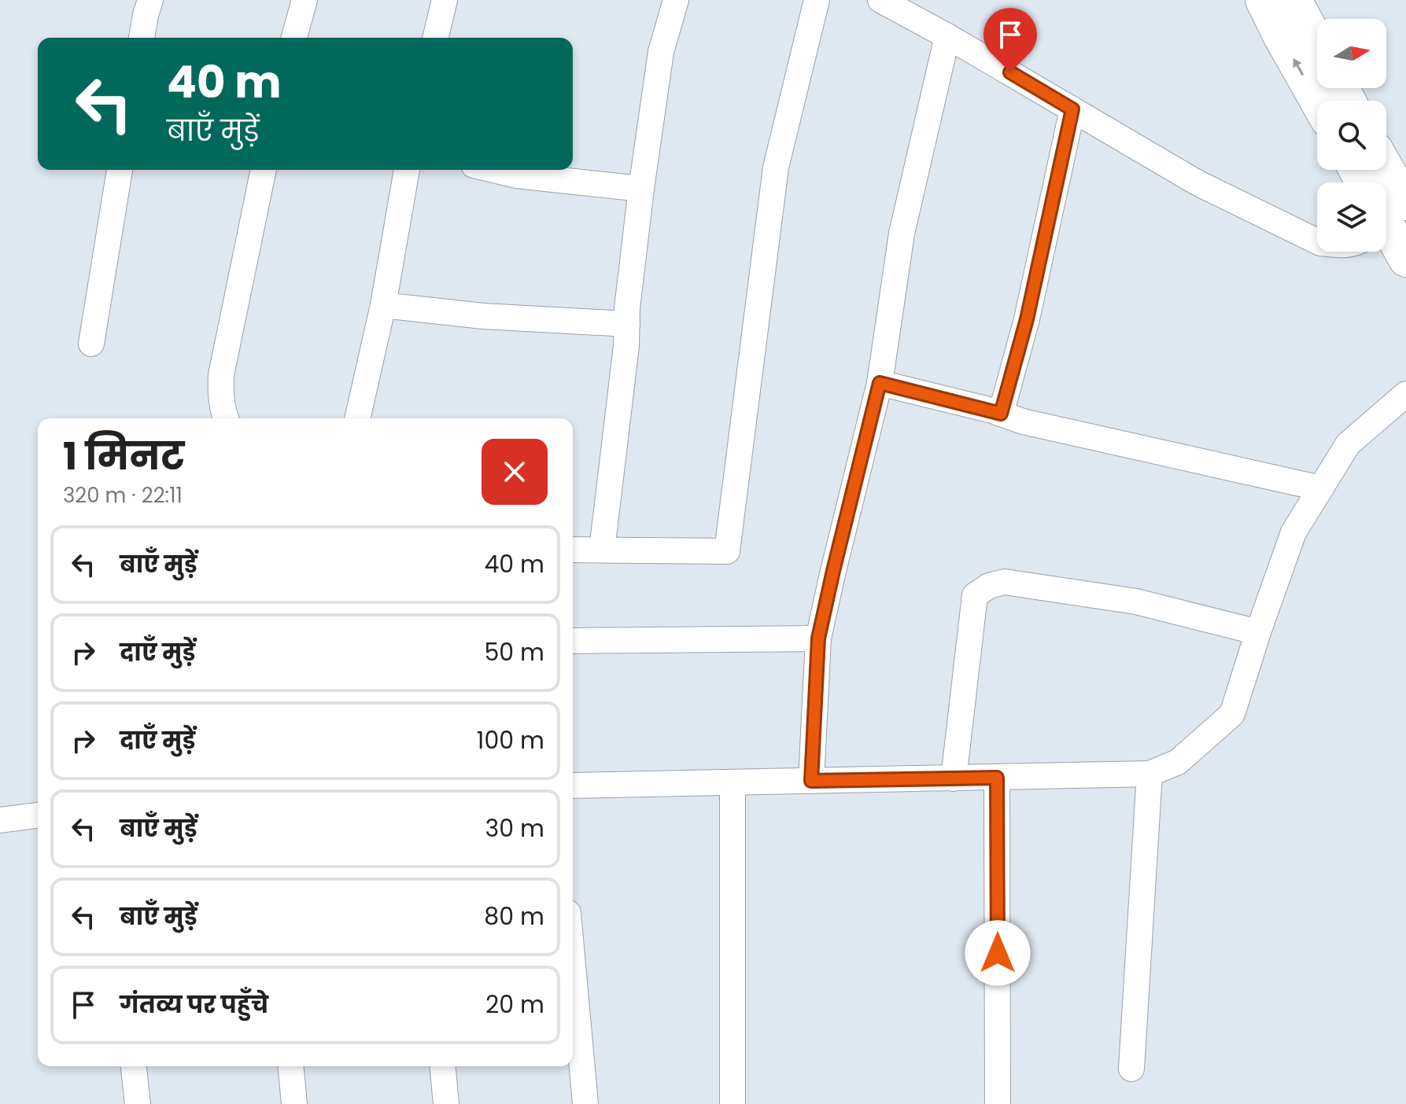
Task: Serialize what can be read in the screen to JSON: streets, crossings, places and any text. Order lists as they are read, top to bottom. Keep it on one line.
{"north":"right","page":{"turn":["40 m","बाएँ मुड़ें"],"heading":["1 मिनट","320 m · 22:11"],"list":[{"name":"बाएँ मुड़ें","value":"40 m"},{"name":"दाएँ मुड़ें","value":"50 m"},{"name":"दाएँ मुड़ें","value":"100 m"},{"name":"बाएँ मुड़ें","value":"30 m"},{"name":"बाएँ मुड़ें","value":"80 m"},{"name":"गंतव्य पर पहुँचे","value":"20 m"}]}}
